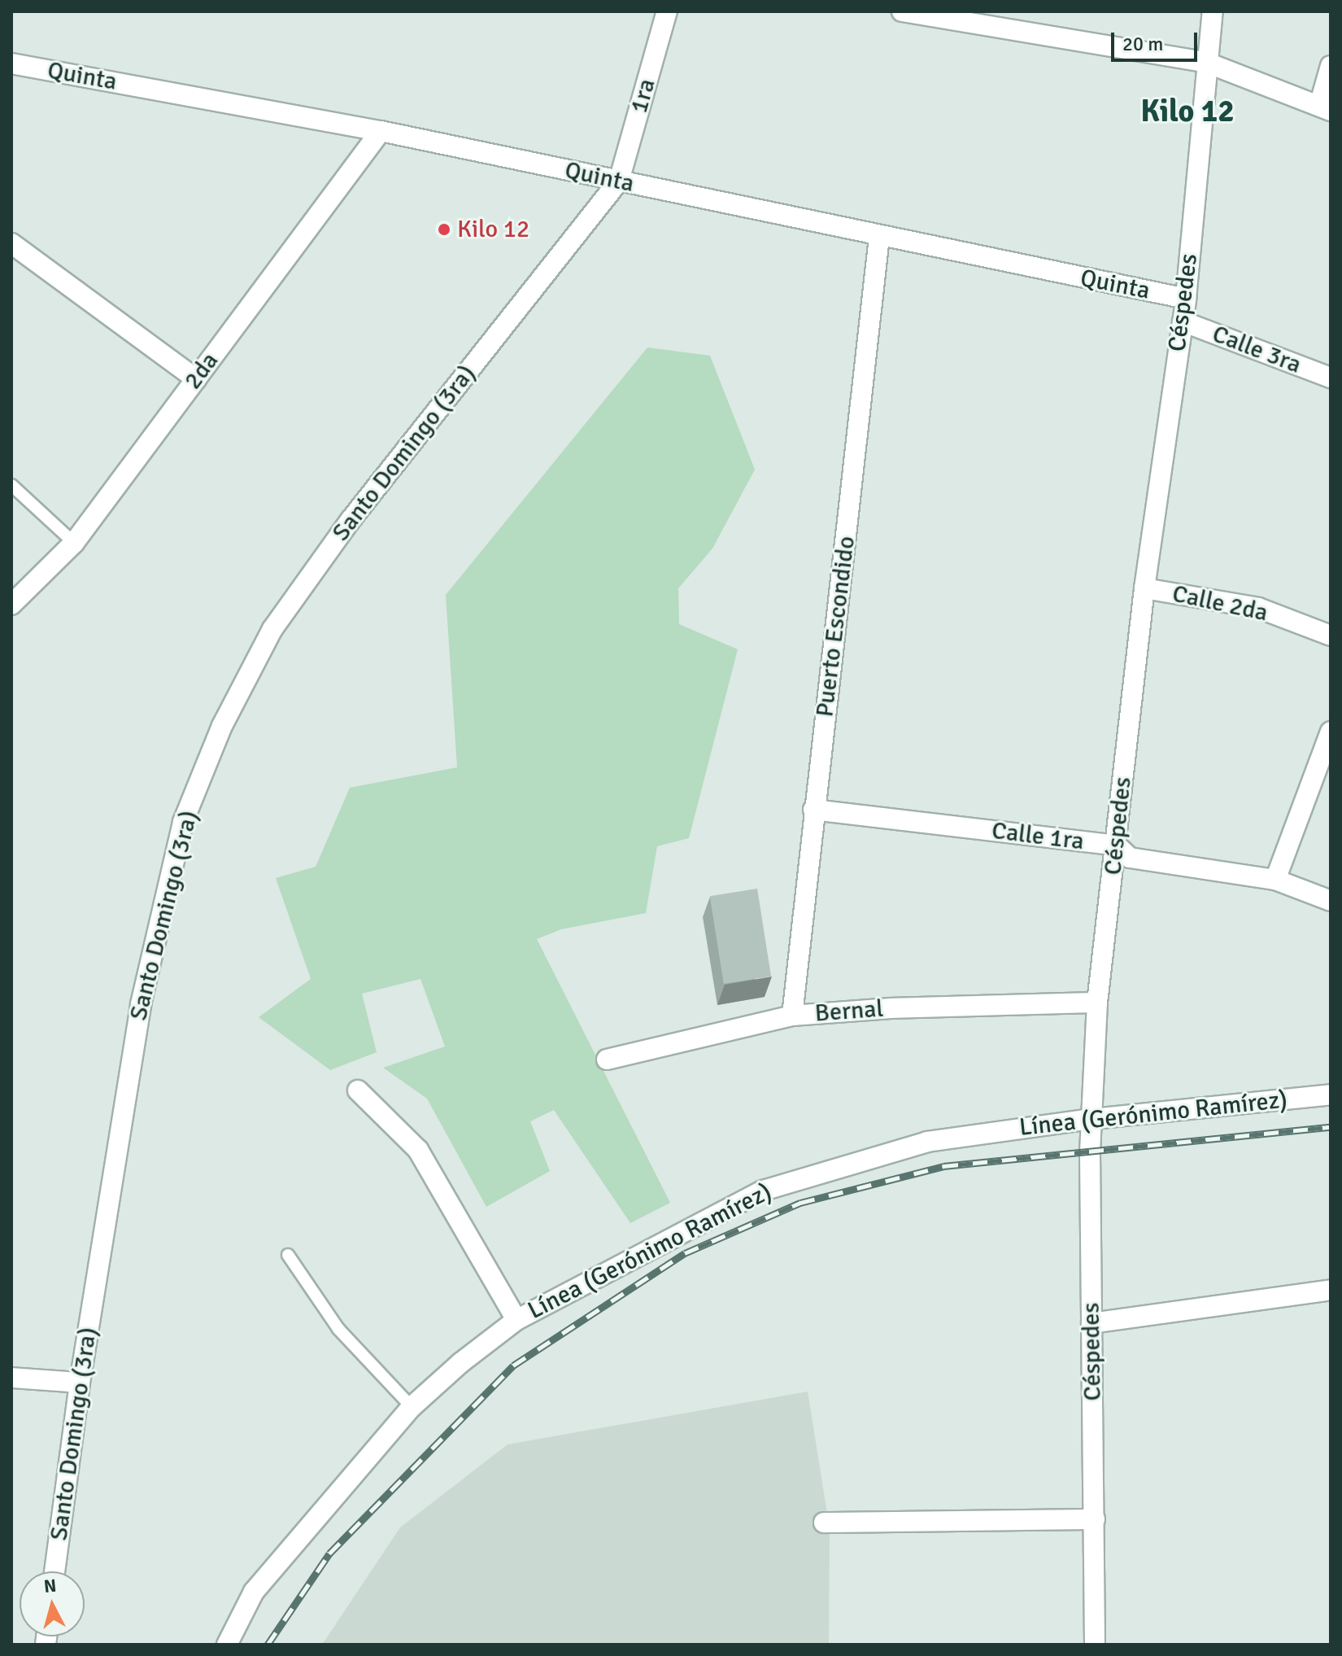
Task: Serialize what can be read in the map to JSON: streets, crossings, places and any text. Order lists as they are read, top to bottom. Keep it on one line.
{"streets":{"street":["Quinta","1ra","Céspedes","Calle 3ra","2da","Santo Domingo (3ra)","Calle 2da","Puerto Escondido","Calle 1ra","Bernal","Línea (Gerónimo Ramírez)"]},"crossings":[["Quinta","1ra"],["Quinta","Céspedes"],["Quinta","2da"],["Quinta","Santo Domingo (3ra)"],["Quinta","Puerto Escondido"],["1ra","Santo Domingo (3ra)"],["Céspedes","Calle 3ra"],["Céspedes","Calle 2da"],["Céspedes","Calle 1ra"],["Céspedes","Bernal"],["Céspedes","Línea (Gerónimo Ramírez)"],["Puerto Escondido","Calle 1ra"],["Puerto Escondido","Bernal"]],"districts":["Kilo 12"],"places":["Kilo 12"],"scale_bar":"20 m","north":"top"}
